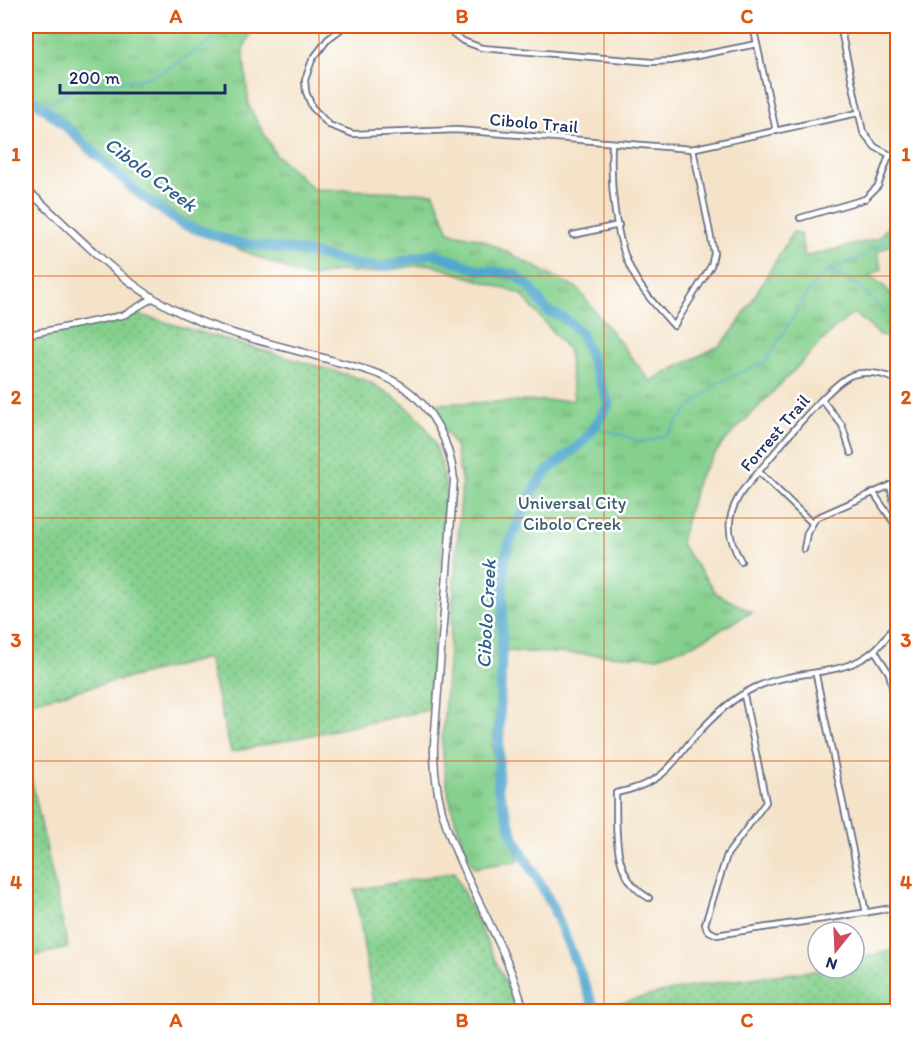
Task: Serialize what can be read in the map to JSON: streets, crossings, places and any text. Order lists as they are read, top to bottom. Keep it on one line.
{"streets":{"street":["Cibolo Trail","Forrest Trail"]},"water":["Cibolo Creek"],"parks":["Universal City Cibolo Creek"],"scale_bar":"200 m","north":"bottom","grid":{"columns":["A","B","C"],"rows":["1","2","3","4"]}}
